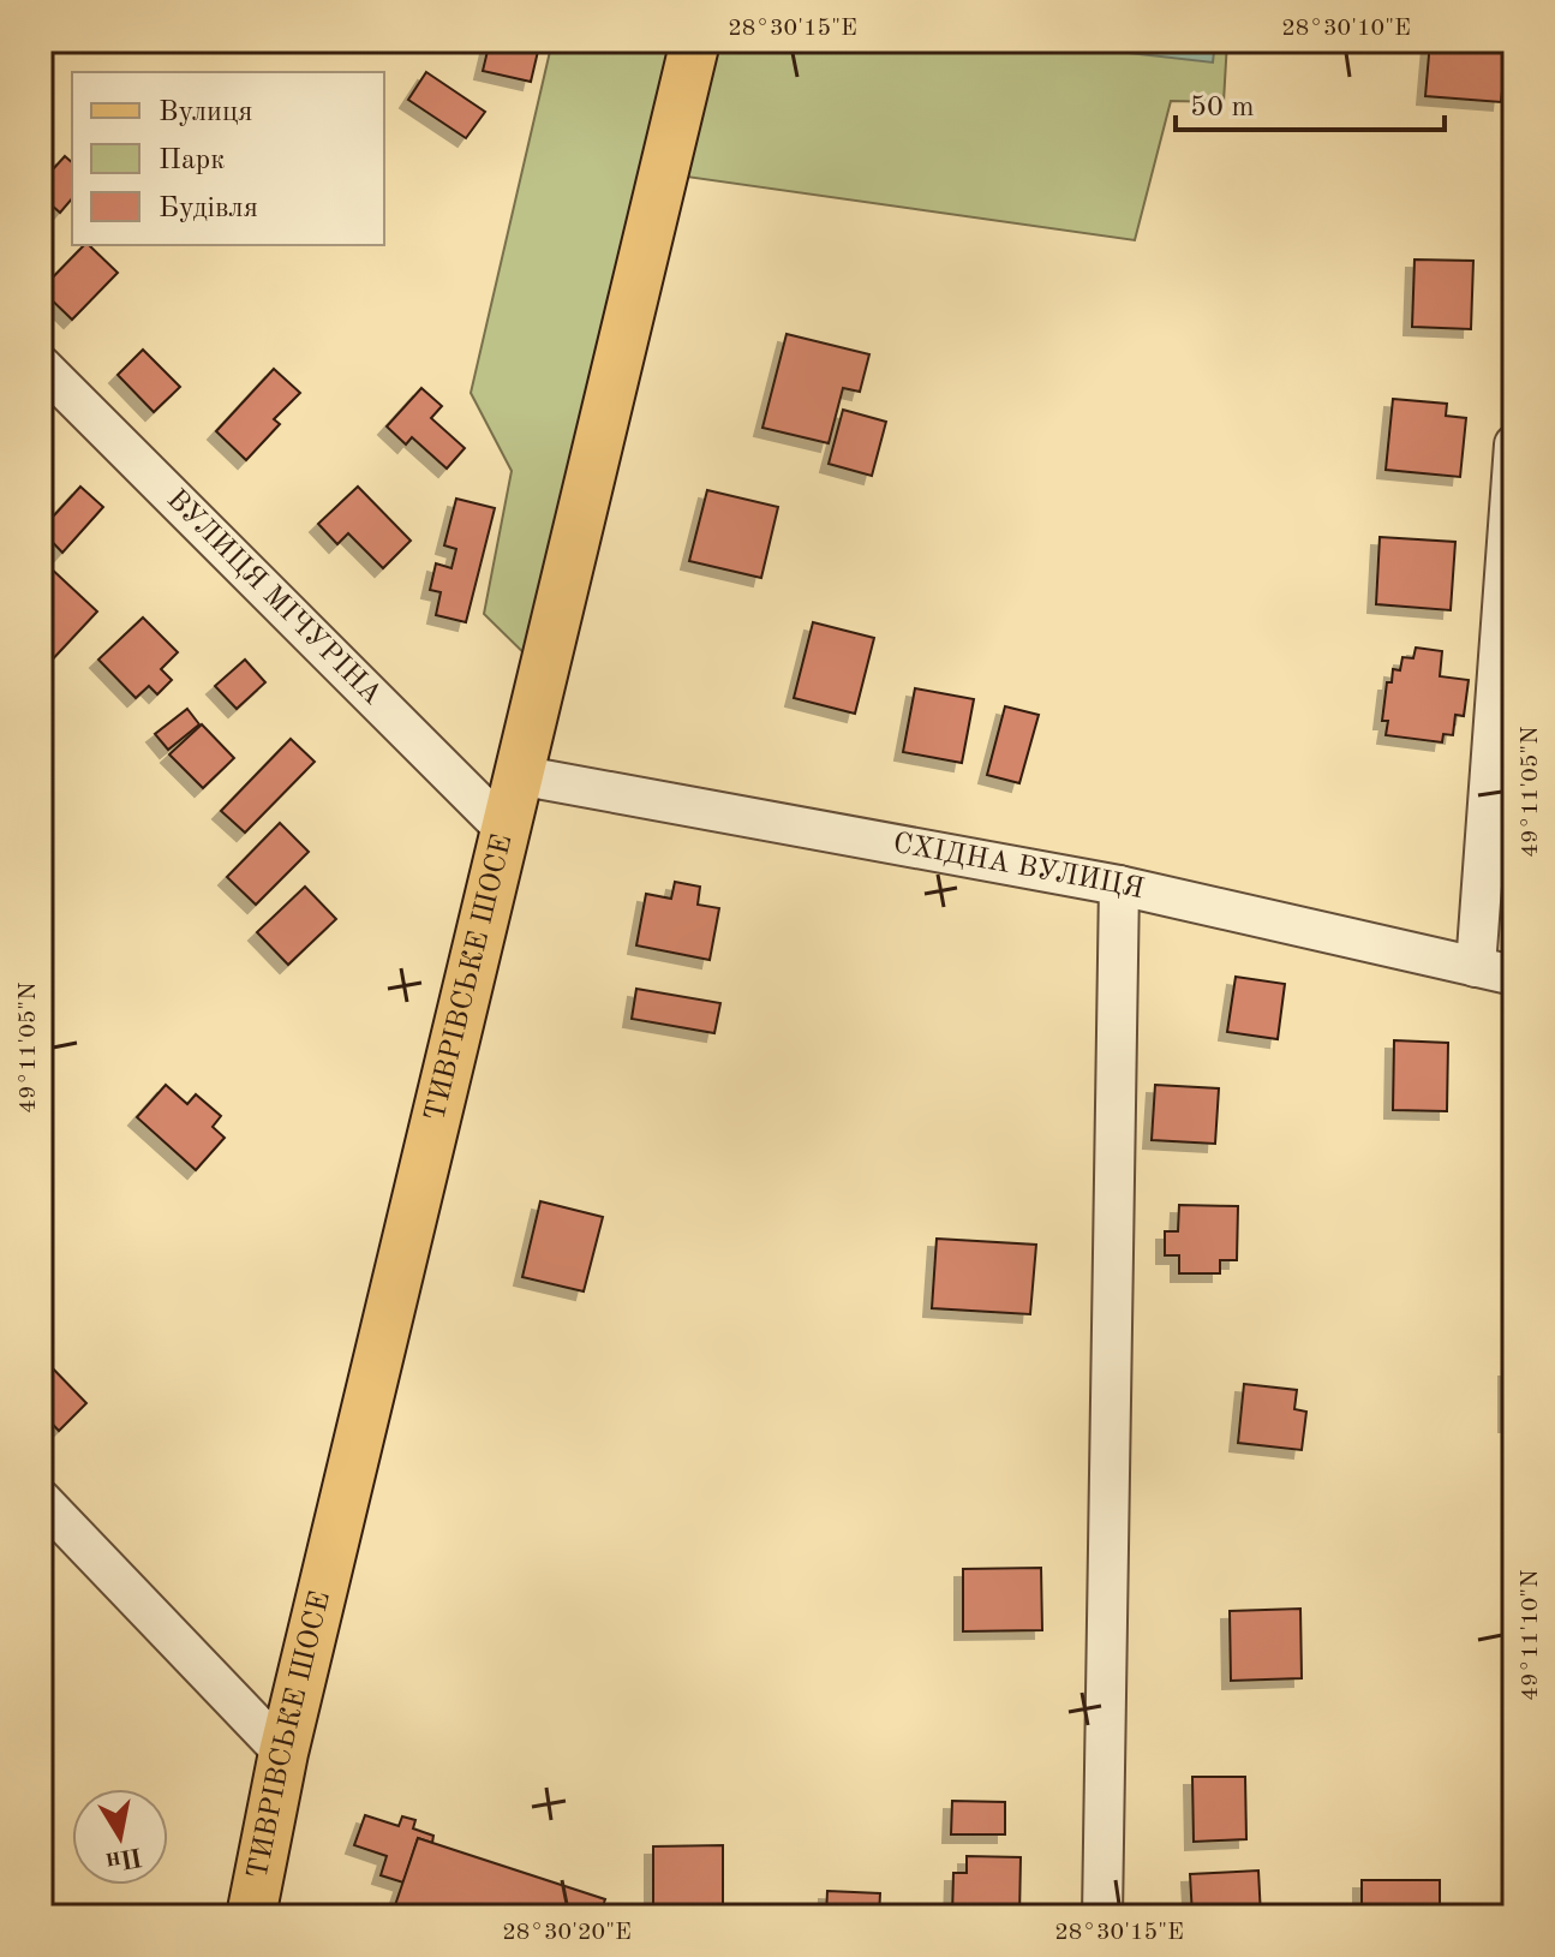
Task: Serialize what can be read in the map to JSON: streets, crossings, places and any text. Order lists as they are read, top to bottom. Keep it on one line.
{"streets":{"main road":["ТИВРІВСЬКЕ ШОСЕ"],"street":["ВУЛИЦЯ МІЧУРІНА","СХІДНА ВУЛИЦЯ"]},"crossings":[["ВУЛИЦЯ МІЧУРІНА","ТИВРІВСЬКЕ ШОСЕ"],["СХІДНА ВУЛИЦЯ","ТИВРІВСЬКЕ ШОСЕ"]],"legend":["Вулиця","Парк","Будівля"],"scale_bar":"50 m","north":"bottom","coordinates":["28°30'15\"E","28°30'10\"E","49°11'05\"N","49°11'10\"N","28°30'20\"E"]}
